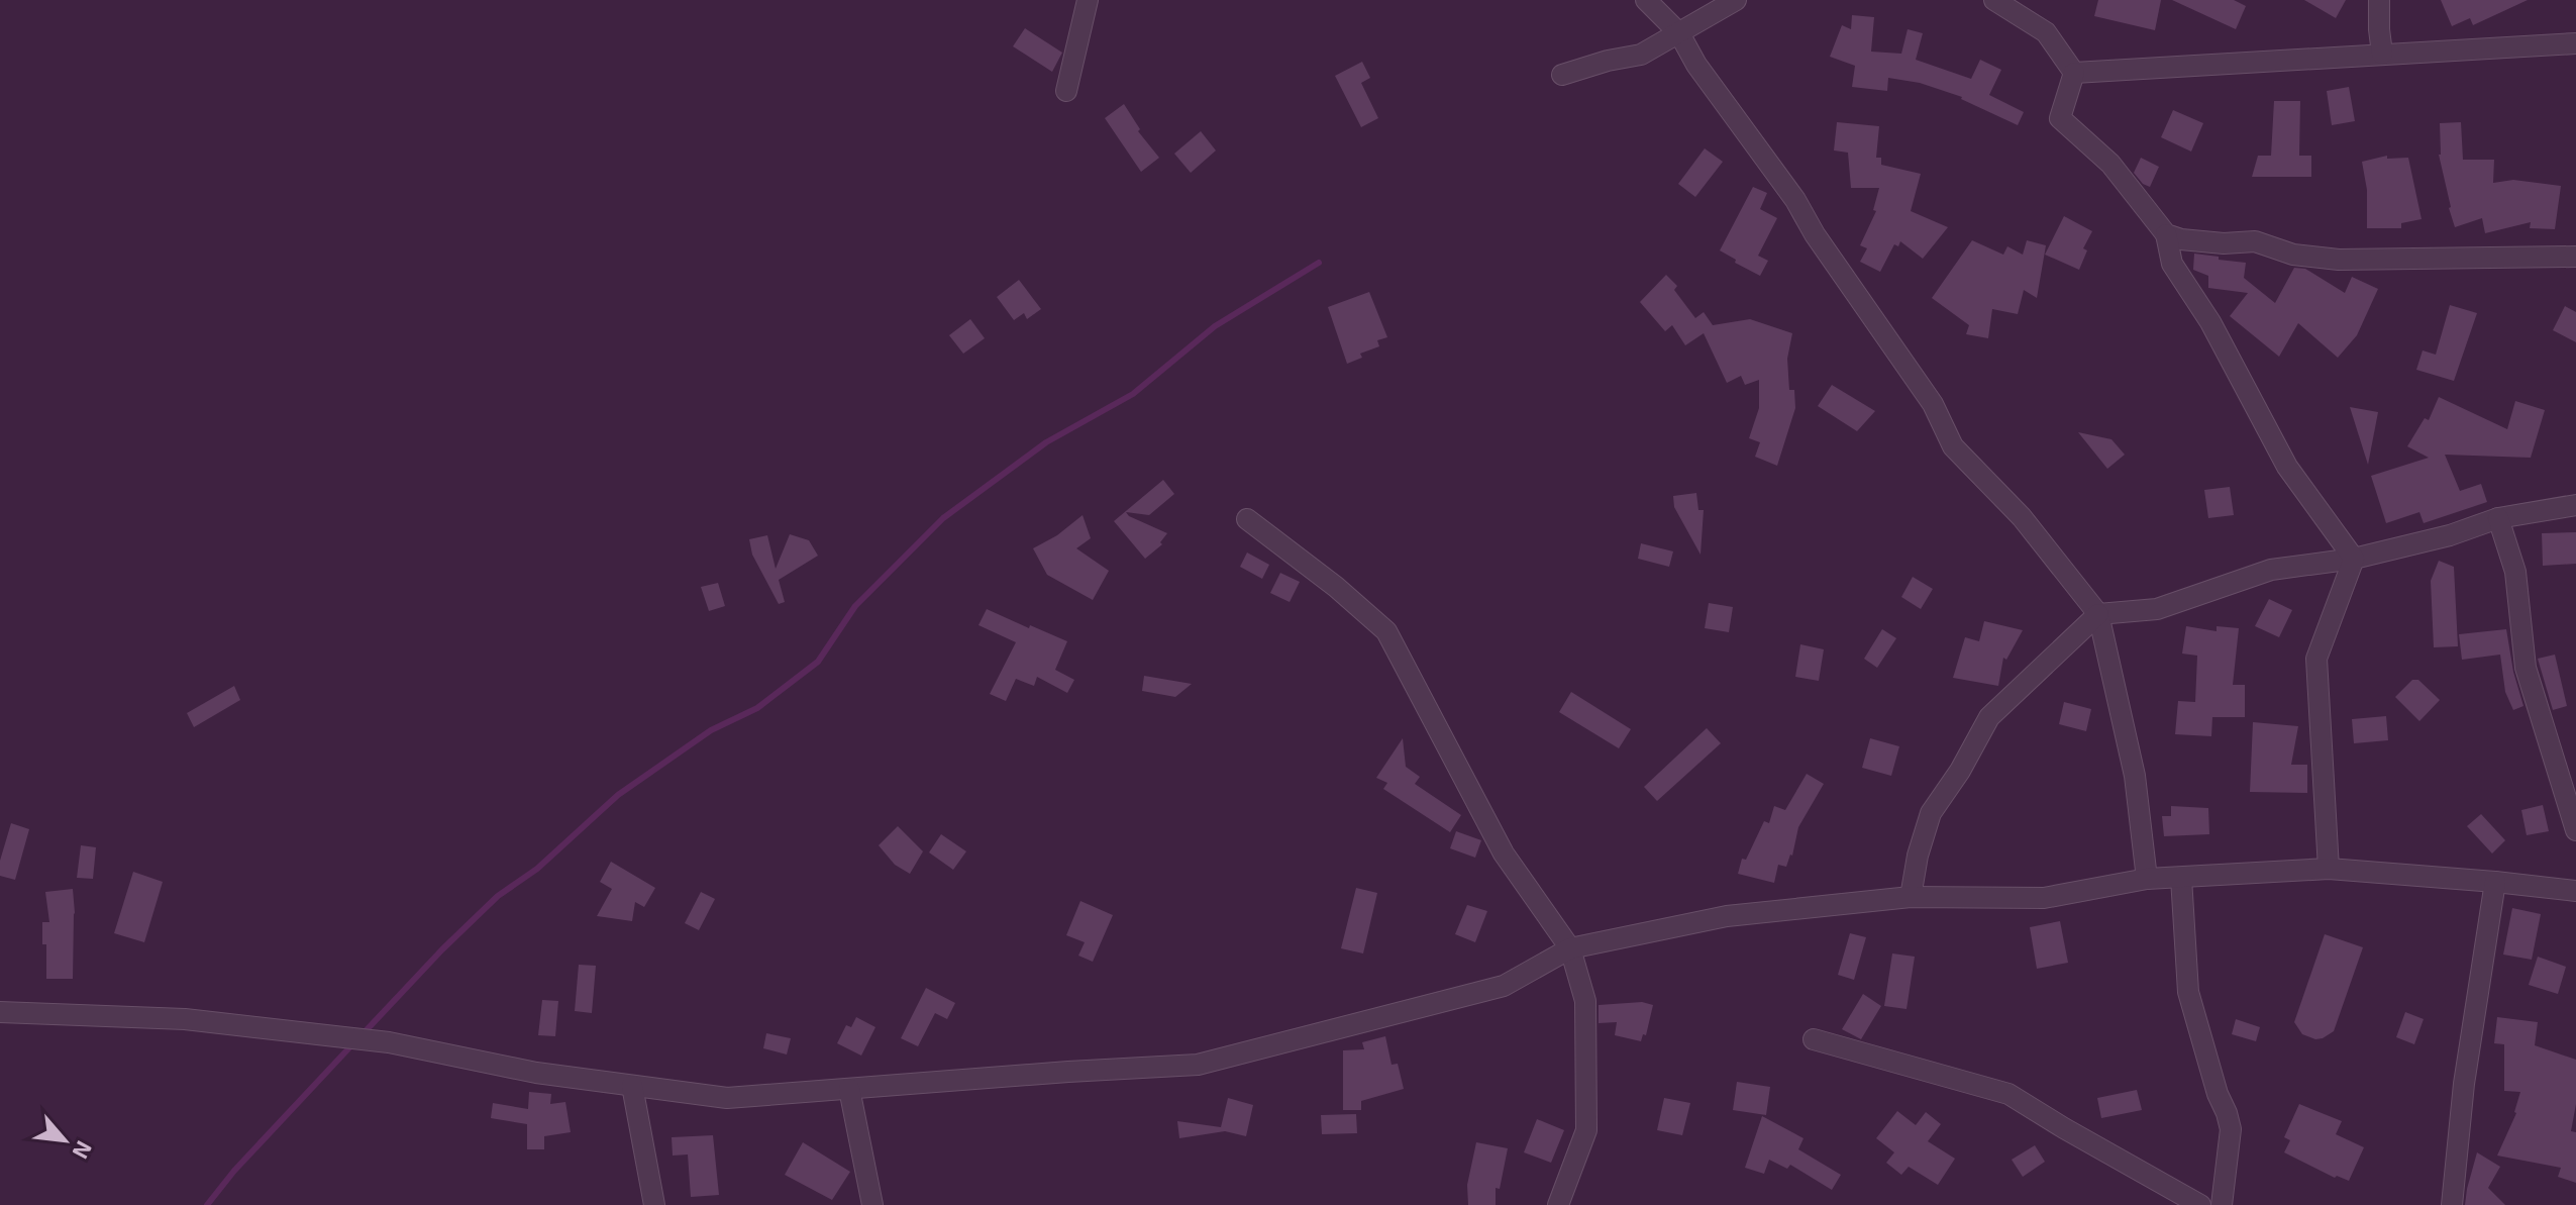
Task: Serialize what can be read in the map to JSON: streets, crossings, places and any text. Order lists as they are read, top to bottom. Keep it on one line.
{"north":"bottom right"}
